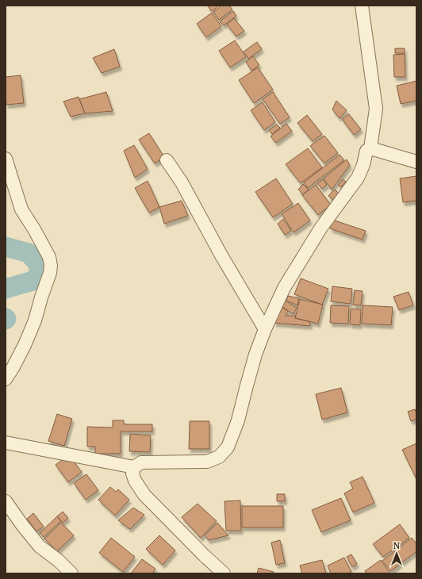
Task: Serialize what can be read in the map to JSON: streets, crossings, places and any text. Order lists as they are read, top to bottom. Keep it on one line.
{"north":"top"}
